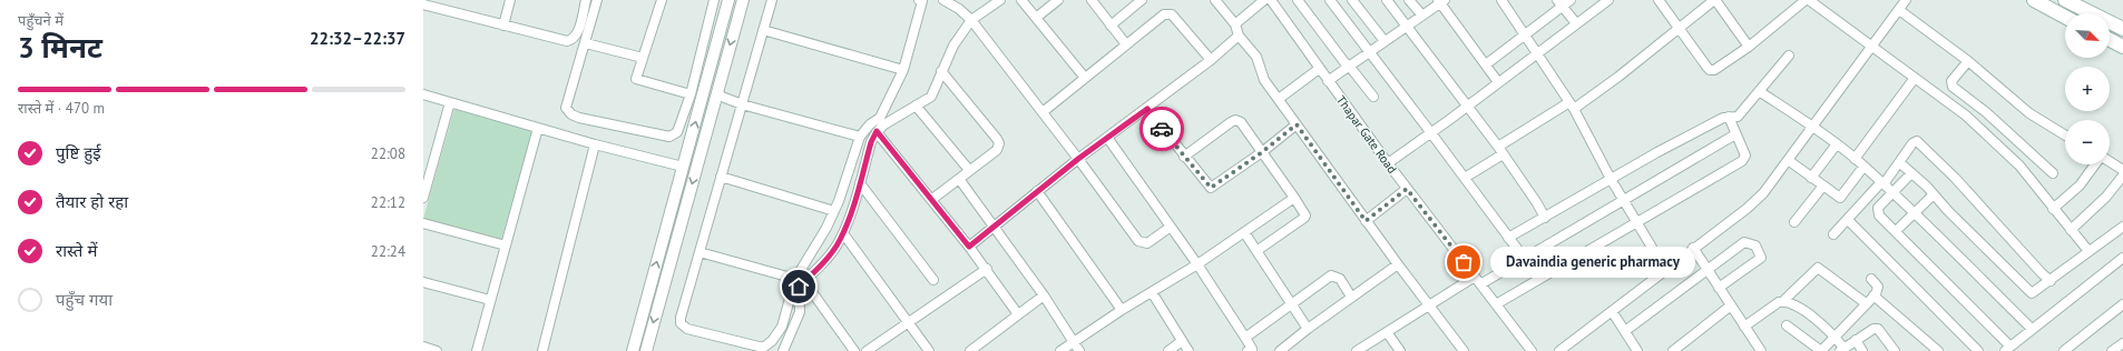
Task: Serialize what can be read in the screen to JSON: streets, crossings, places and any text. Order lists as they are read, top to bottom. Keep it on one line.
{"streets":{"street":["Thapar Gate Road"]},"places":["Davaindia generic pharmacy"],"north":"bottom right","page":{"heading":["3 मिनट","पहुँचने में","22:32–22:37"],"map_buttons":["+","−"],"bar":"रास्ते में · 470 m","list":[["पुष्टि हुई","22:08"],["तैयार हो रहा","22:12"],["रास्ते में","22:24"],"पहुँच गया"],"bubble":"Davaindia generic pharmacy"}}
